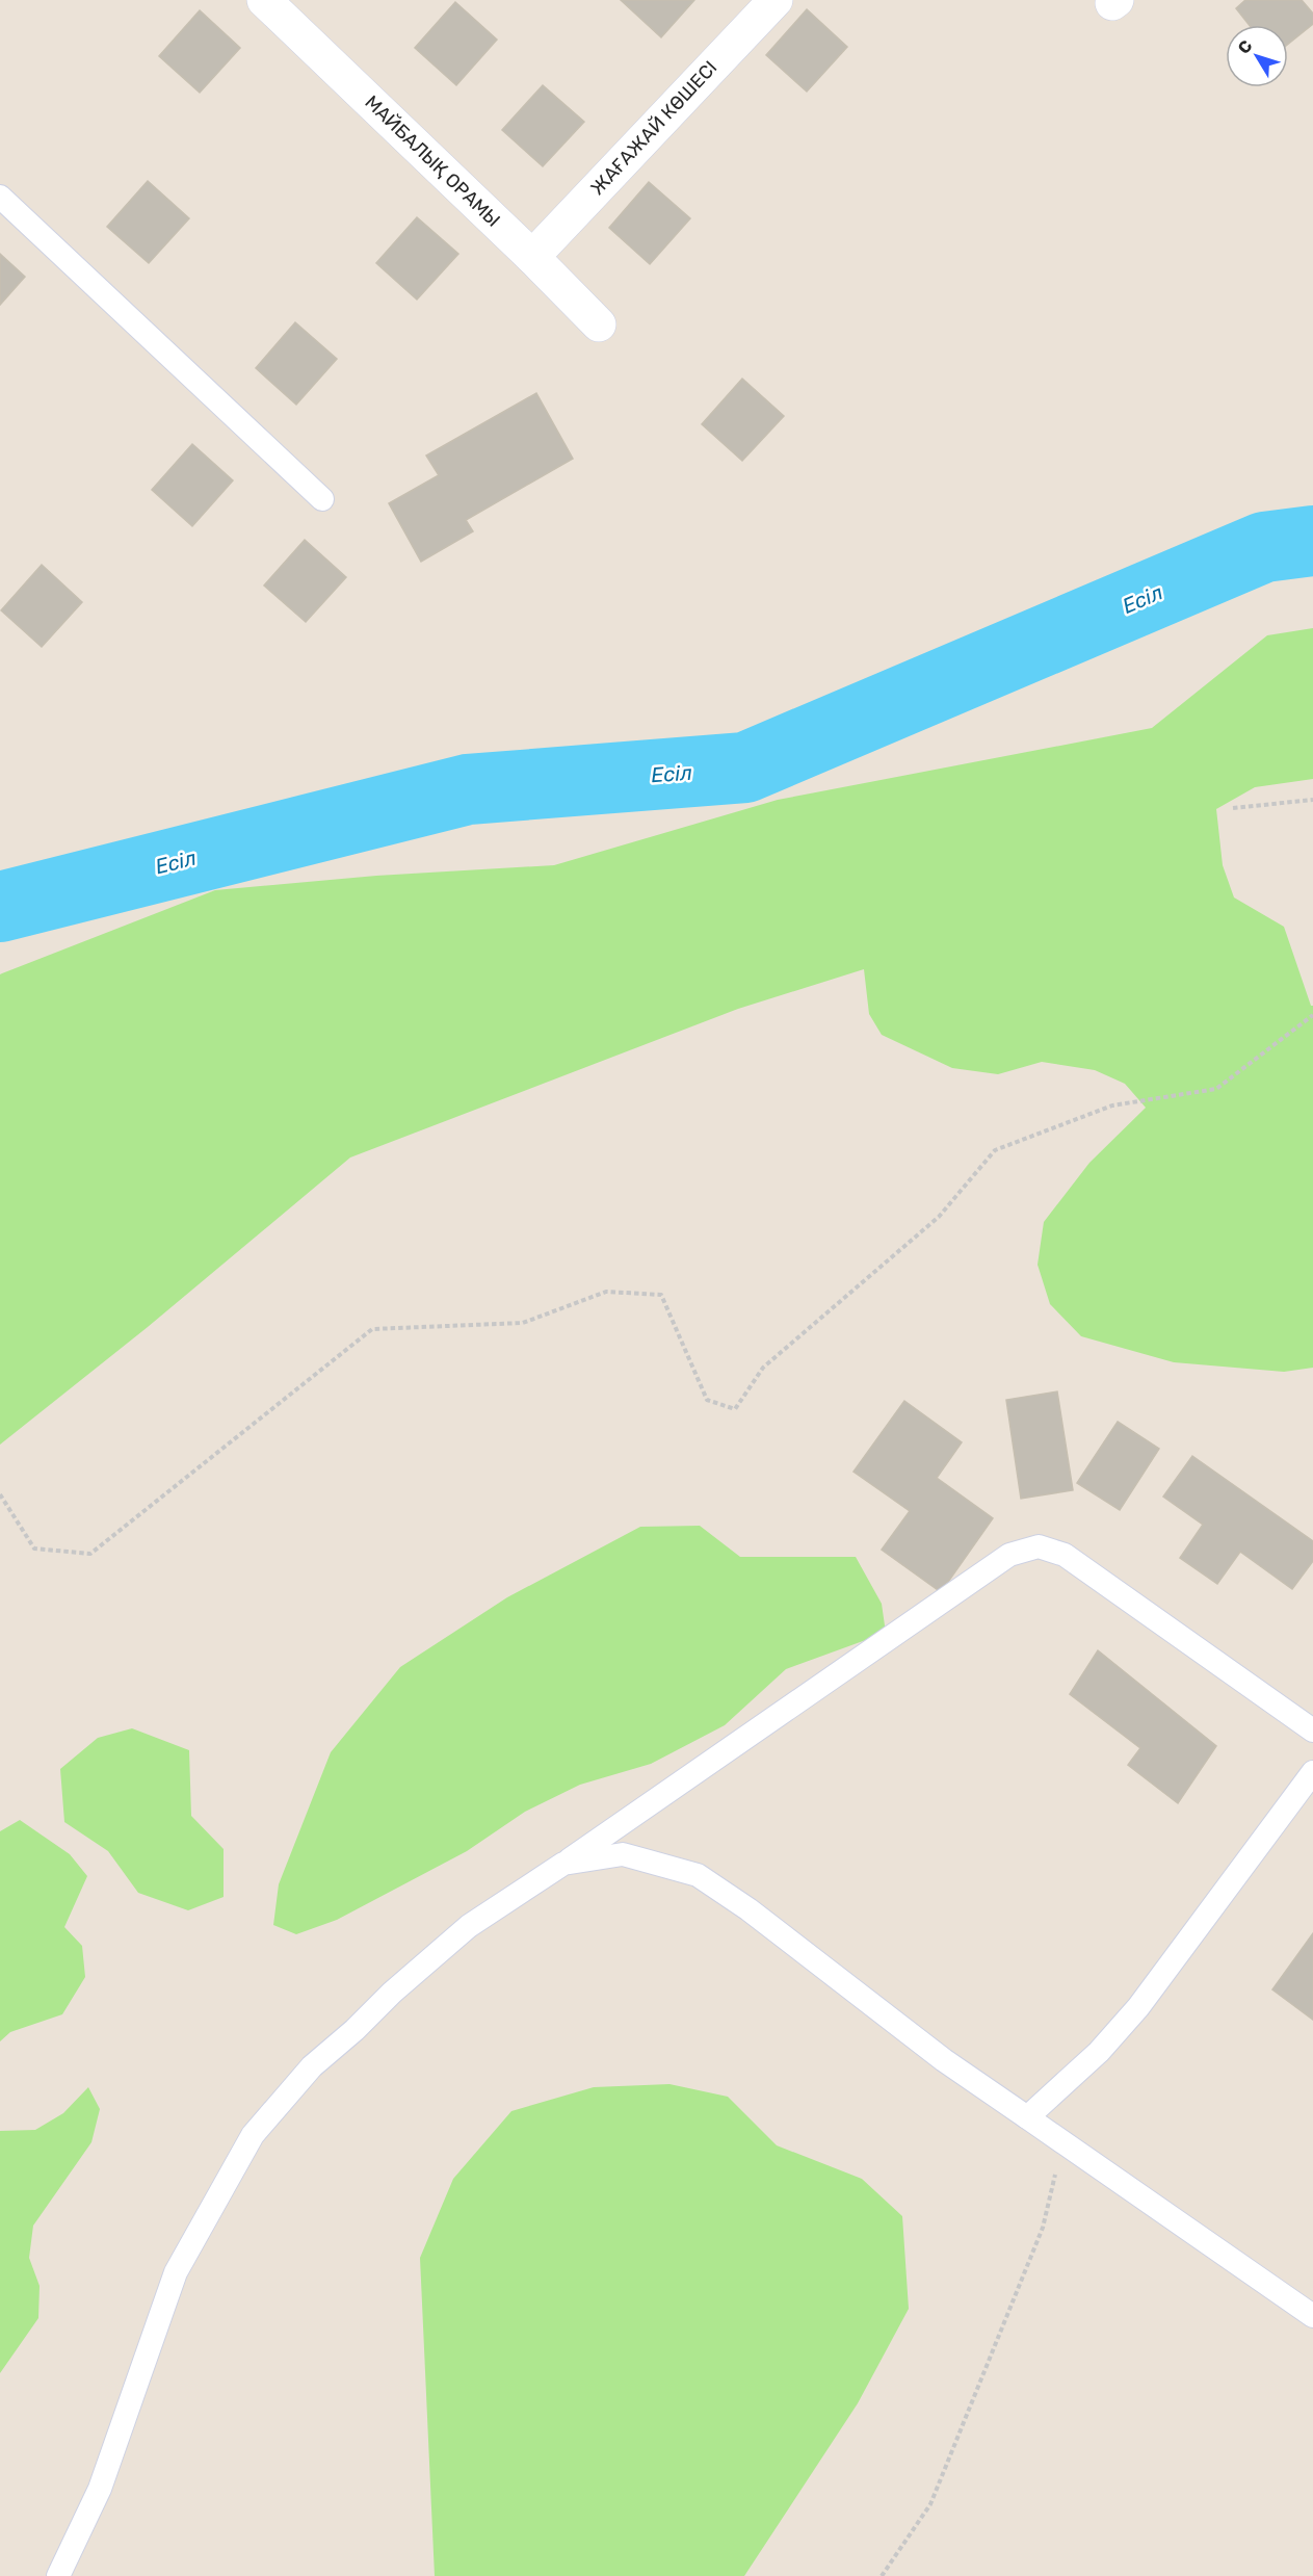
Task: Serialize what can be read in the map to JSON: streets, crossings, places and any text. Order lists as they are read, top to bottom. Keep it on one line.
{"streets":{"street":["ЖАҒАЖАЙ КӨШЕСІ","МАЙБАЛЫҚ ОРАМЫ"]},"crossings":[["ЖАҒАЖАЙ КӨШЕСІ","МАЙБАЛЫҚ ОРАМЫ"]],"water":["Есіл"],"north":"top left"}
